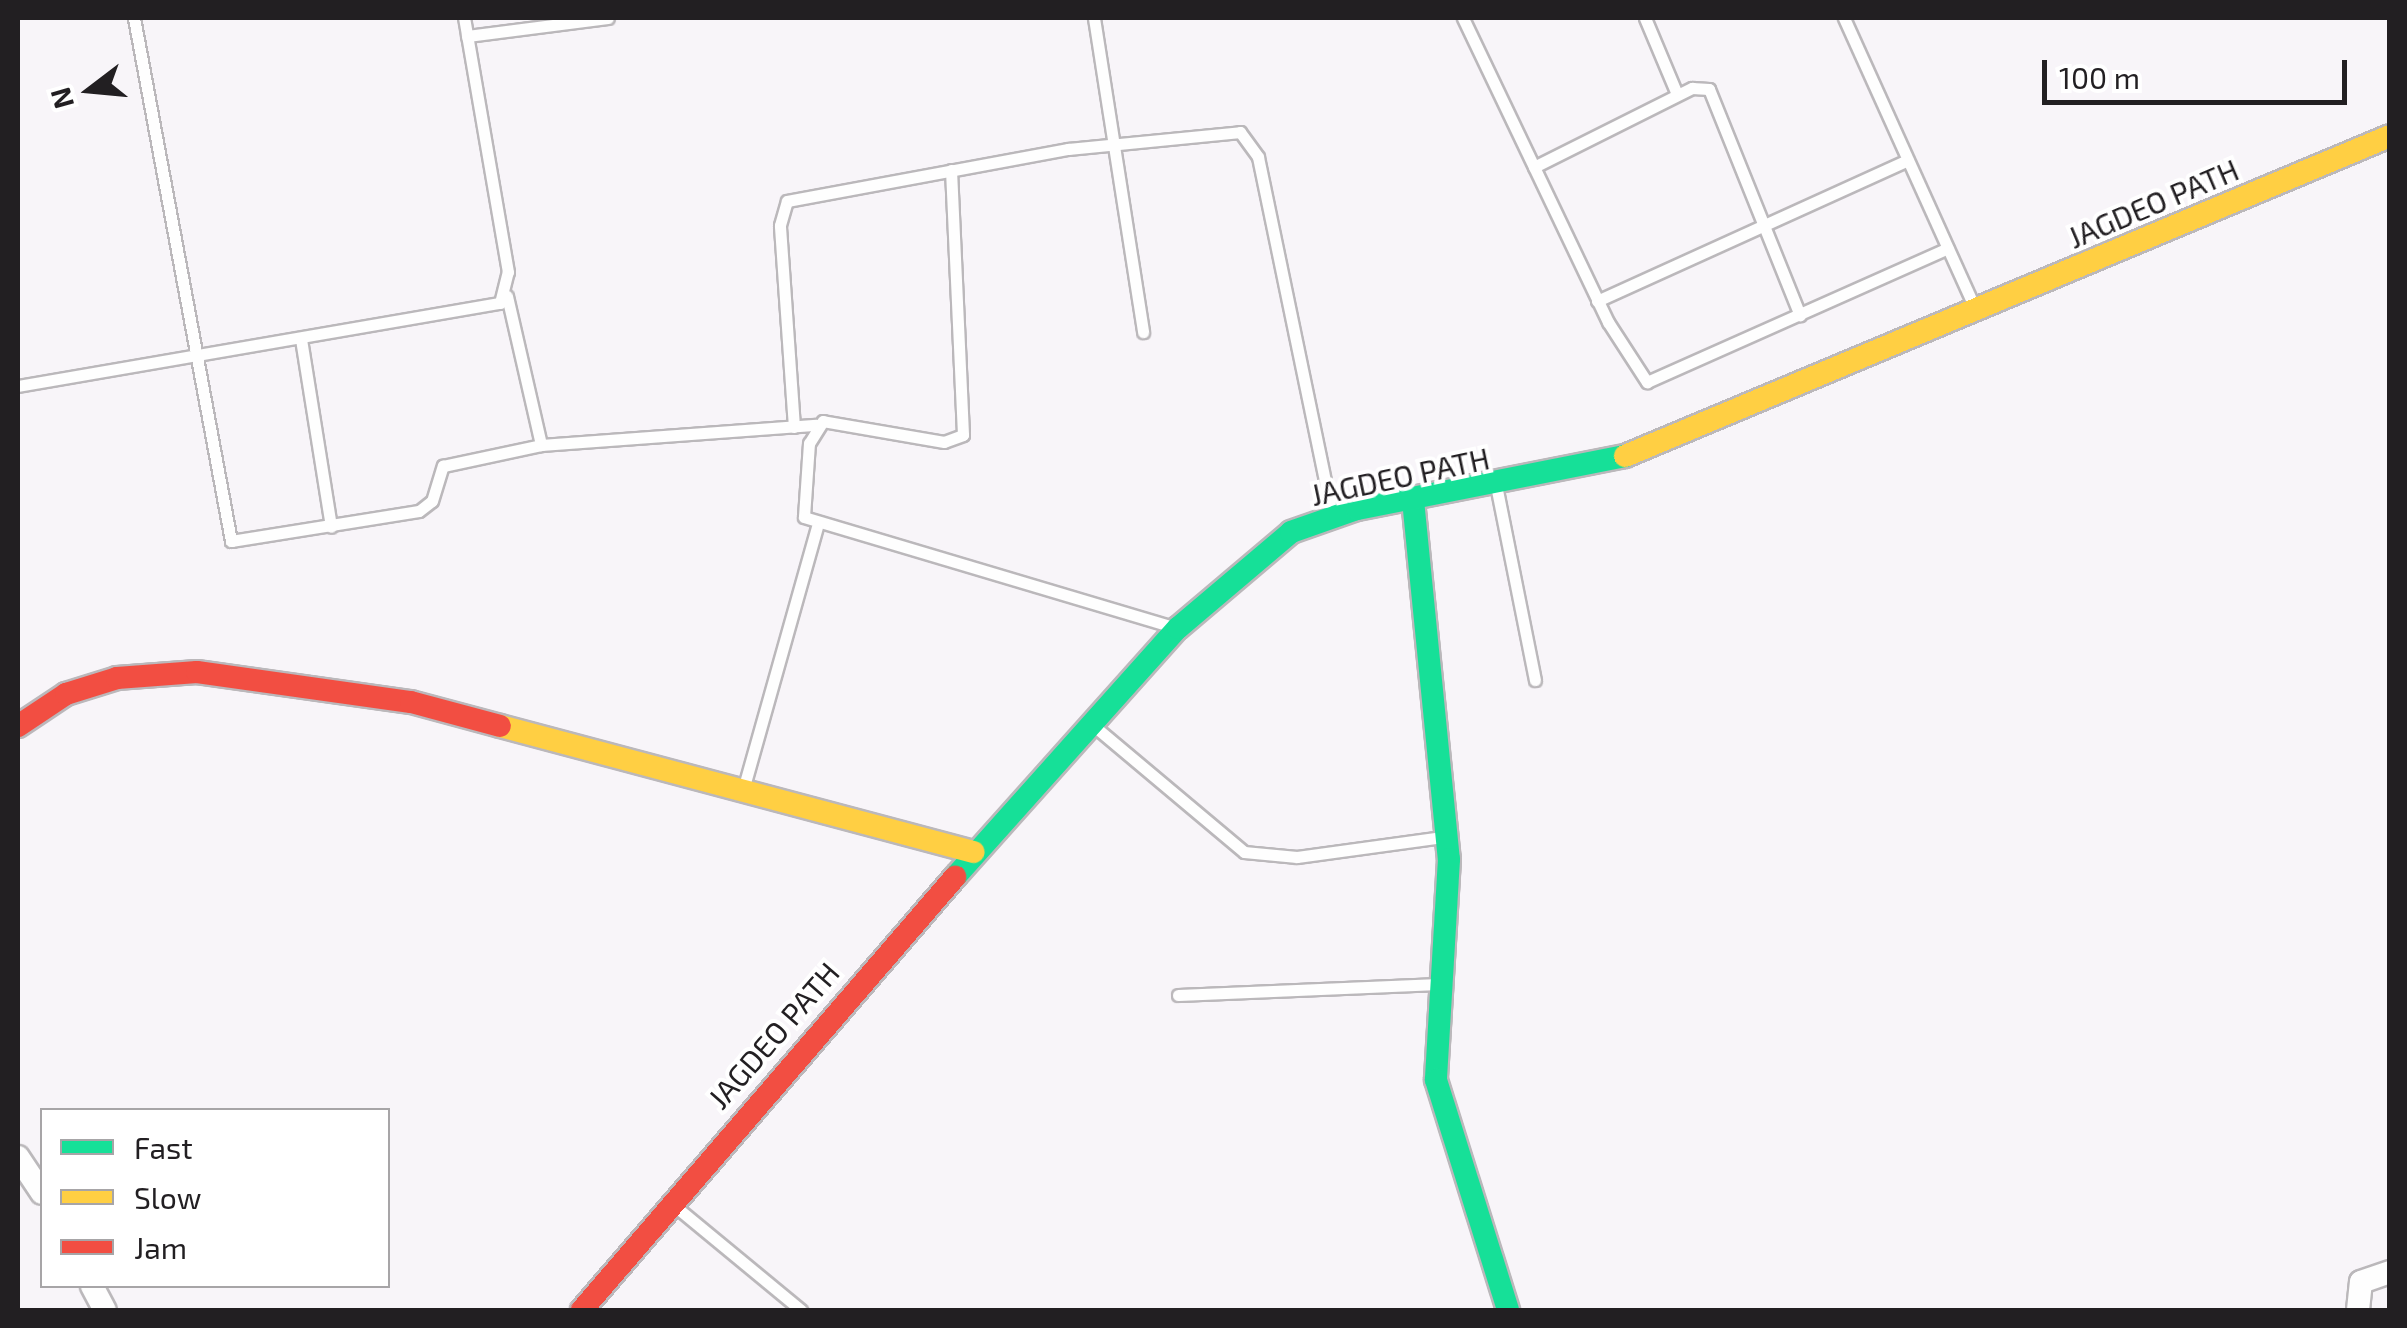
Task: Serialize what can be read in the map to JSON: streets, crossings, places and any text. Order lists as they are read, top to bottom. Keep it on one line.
{"streets":{"main road":["JAGDEO PATH"]},"legend":["Fast","Slow","Jam"],"scale_bar":"100 m","north":"left"}
